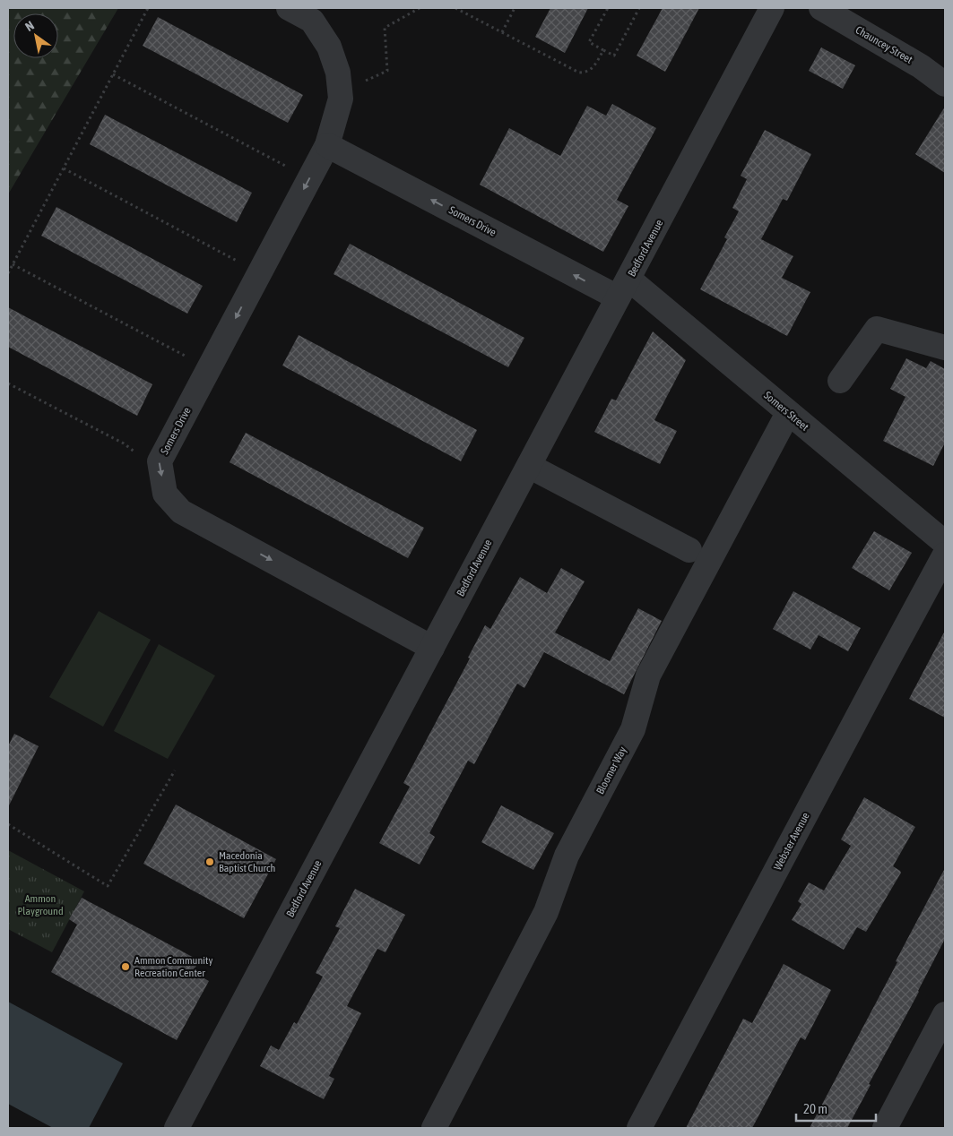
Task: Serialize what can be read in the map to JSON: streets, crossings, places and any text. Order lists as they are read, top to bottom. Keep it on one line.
{"streets":{"street":["Chauncey Street","Somers Drive","Bedford Avenue","Somers Street","Bloomer Way","Webster Avenue"]},"crossings":[["Somers Drive","Bedford Avenue"],["Somers Drive","Somers Street"],["Bedford Avenue","Somers Street"],["Somers Street","Bloomer Way"]],"parks":["Ammon Playground"],"places":["Macedonia Baptist Church","Ammon Community Recreation Center"],"scale_bar":"20 m","north":"top left"}
